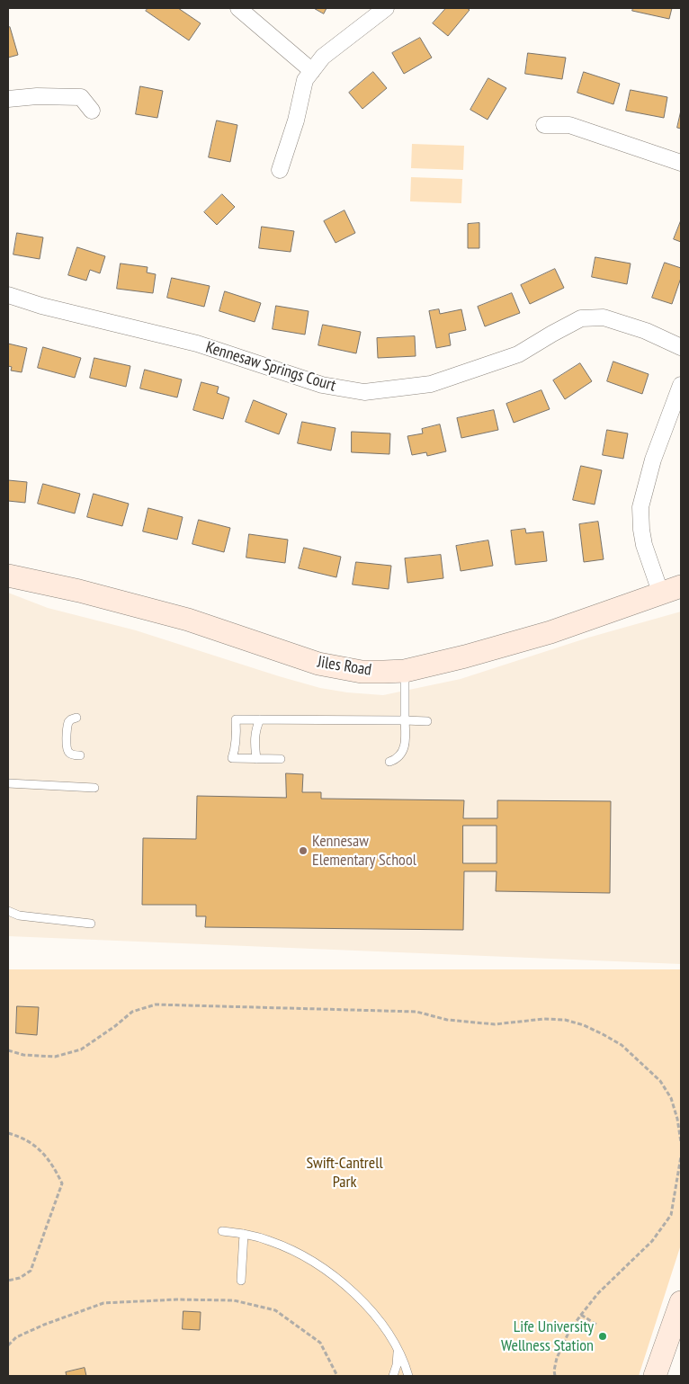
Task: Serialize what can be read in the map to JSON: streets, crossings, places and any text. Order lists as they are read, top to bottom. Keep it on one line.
{"streets":{"street":["Kennesaw Springs Court","Jiles Road"]},"parks":["Swift-Cantrell Park"],"places":["Kennesaw Elementary School","Life University Wellness Station"]}
